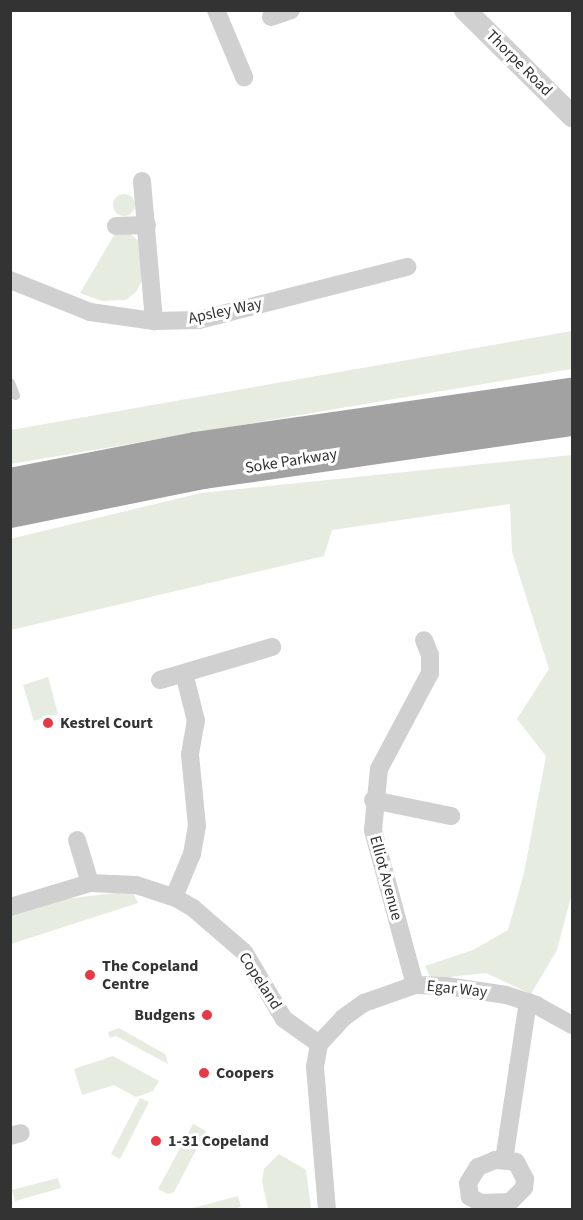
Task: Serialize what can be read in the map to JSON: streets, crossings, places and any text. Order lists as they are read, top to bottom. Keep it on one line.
{"streets":{"highway":["Soke Parkway"],"street":["Thorpe Road","Apsley Way","Elliot Avenue","Copeland","Egar Way"]},"crossings":[["Elliot Avenue","Egar Way"],["Copeland","Egar Way"]],"places":["Kestrel Court","The Copeland Centre","Budgens","Coopers","1-31 Copeland"]}
